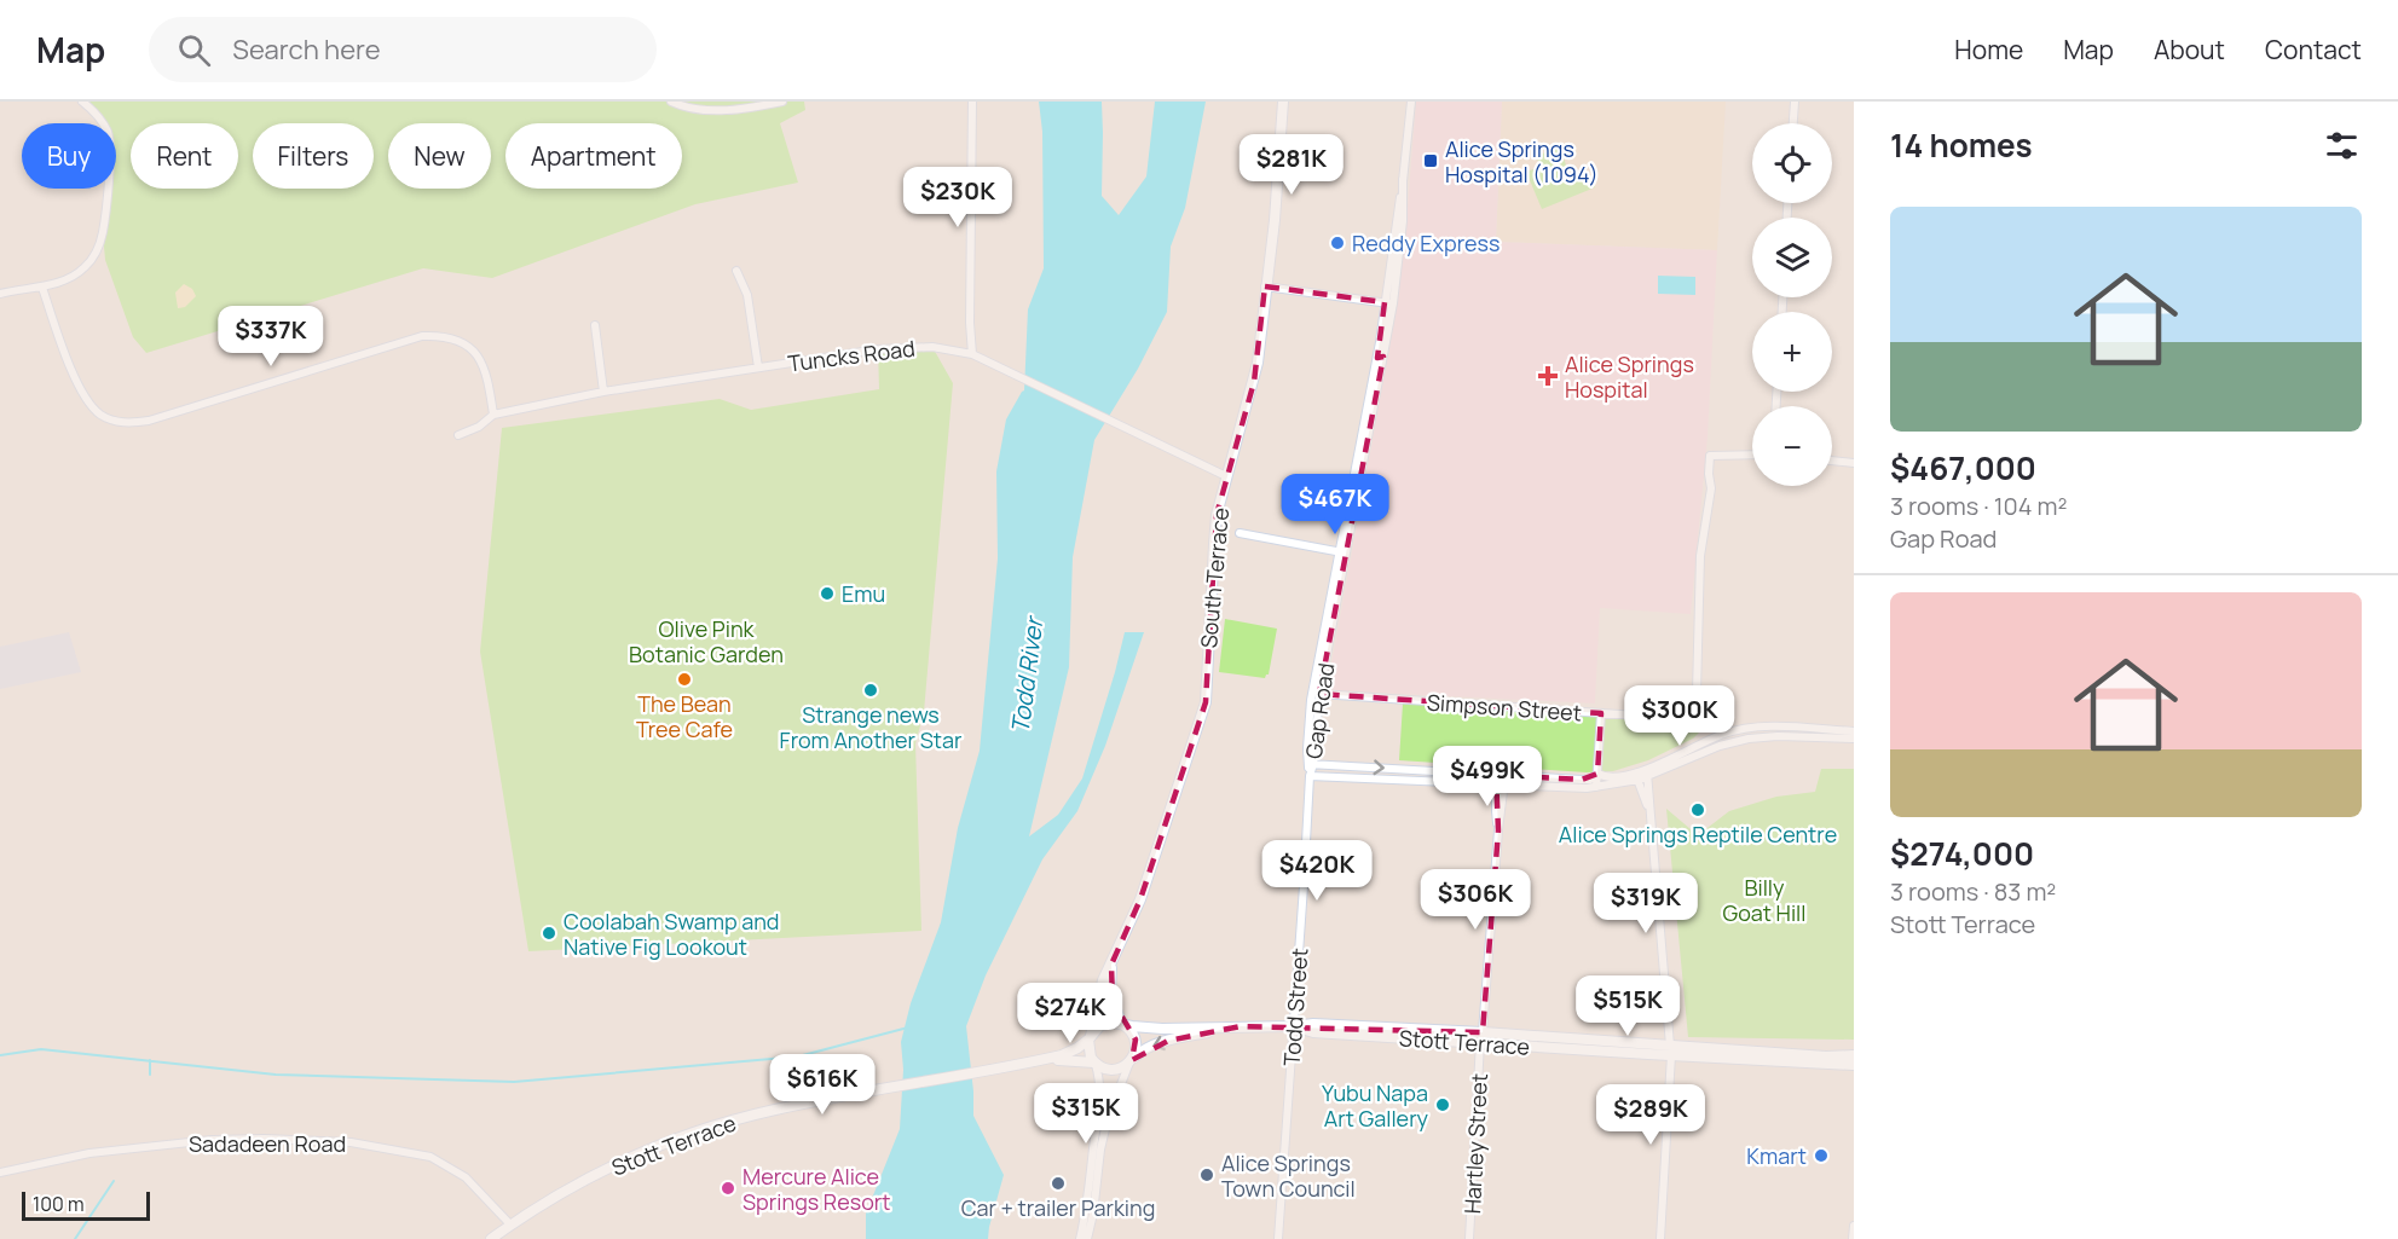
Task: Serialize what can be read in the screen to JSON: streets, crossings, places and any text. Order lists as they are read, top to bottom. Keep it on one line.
{"streets":{"main road":["Stott Terrace"],"street":["Tuncks Road","South Terrace","Simpson Street","Gap Road","Todd Street","Sadadeen Road","Hartley Street"]},"crossings":[["Tuncks Road","South Terrace"],["South Terrace","Stott Terrace"],["Simpson Street","Gap Road"],["Gap Road","Todd Street"],["Todd Street","Stott Terrace"],["Stott Terrace","Sadadeen Road"],["Stott Terrace","Hartley Street"]],"water":["Todd River"],"parks":["Olive Pink Botanic Garden","Billy Goat Hill"],"places":{"transit":["Alice Springs Hospital (1094)"],"other":["Reddy Express","Emu","The Bean Tree Cafe","Strange news From Another Star","Alice Springs Reptile Centre","Coolabah Swamp and Native Fig Lookout","Yubu Napa Art Gallery","Kmart","Alice Springs Town Council","Car + trailer Parking","Mercure Alice Springs Resort"],"health":["Alice Springs Hospital"]},"scale_bar":"100 m","page":{"header":"Map","search":"Search here","nav":["Home","Map","About","Contact"],"heading":"14 homes","map_buttons":["+","−"],"chip":["Buy","Rent","Filters","New","Apartment"],"price":["$281K","$230K","$337K","$467K","$300K","$499K","$420K","$306K","$319K","$515K","$274K","$616K","$315K","$289K"],"list":[{"name":"$467,000","note":"3 rooms · 104 m² · Gap Road"},{"name":"$274,000","note":"3 rooms · 83 m² · Stott Terrace"}],"scale":"100 m"}}
